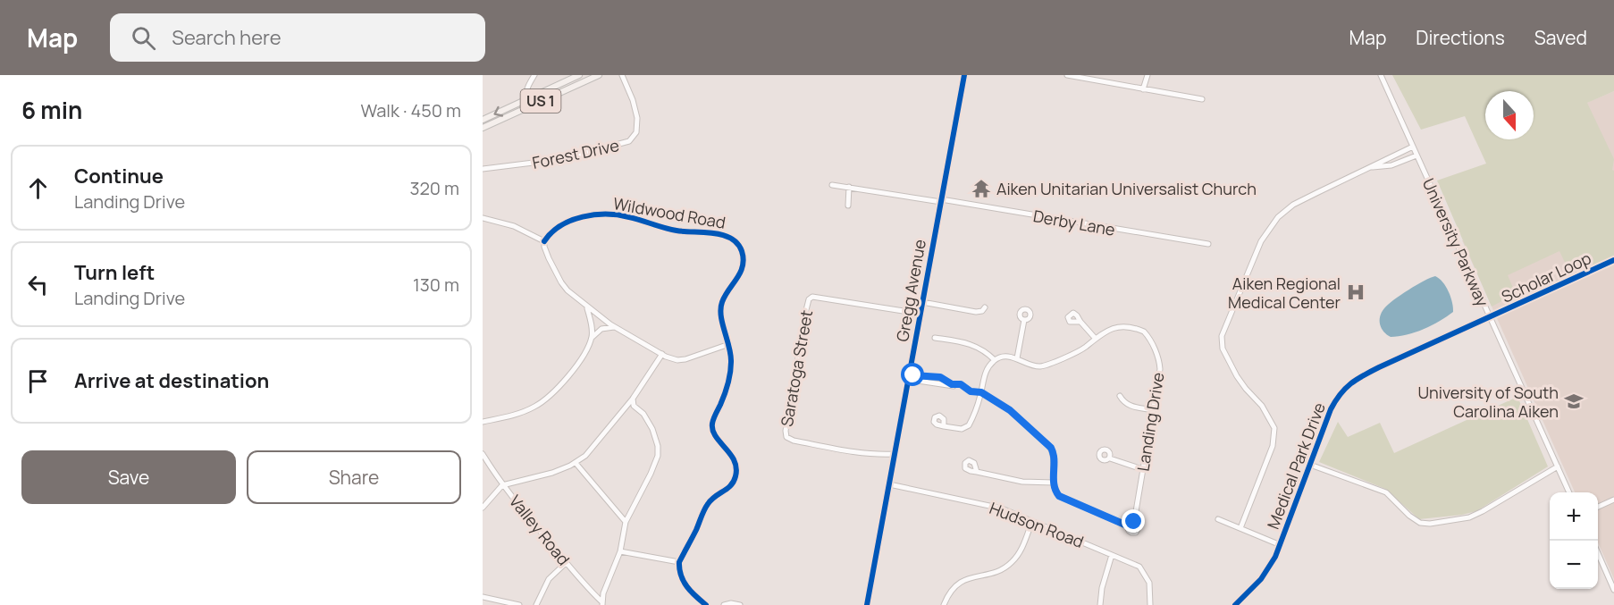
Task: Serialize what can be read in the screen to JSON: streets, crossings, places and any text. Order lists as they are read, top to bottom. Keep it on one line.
{"streets":{"main road":["US 1"],"street":["Forest Drive","Wildwood Road","Derby Lane","University Parkway","Scholar Loop","Gregg Avenue","Saratoga Street","Landing Drive","Medical Park Drive","Hudson Road","Valley Road"]},"crossings":[["Derby Lane","Gregg Avenue"],["University Parkway","Scholar Loop"],["University Parkway","Medical Park Drive"],["Scholar Loop","Medical Park Drive"],["Gregg Avenue","Saratoga Street"],["Gregg Avenue","Hudson Road"]],"places":{"temple":["Aiken Unitarian Universalist Church"],"hospital":["Aiken Regional Medical Center"],"school or university":["University of South Carolina Aiken"]},"north":"bottom","page":{"header":"Map","search":"Search here","nav":["Map","Directions","Saved"],"heading":["6 min","Walk · 450 m"],"list":[["Continue","Landing Drive","320 m"],["Turn left","Landing Drive","130 m"],"Arrive at destination"],"buttons":["Save","Share"],"map_buttons":["+","−"]}}
